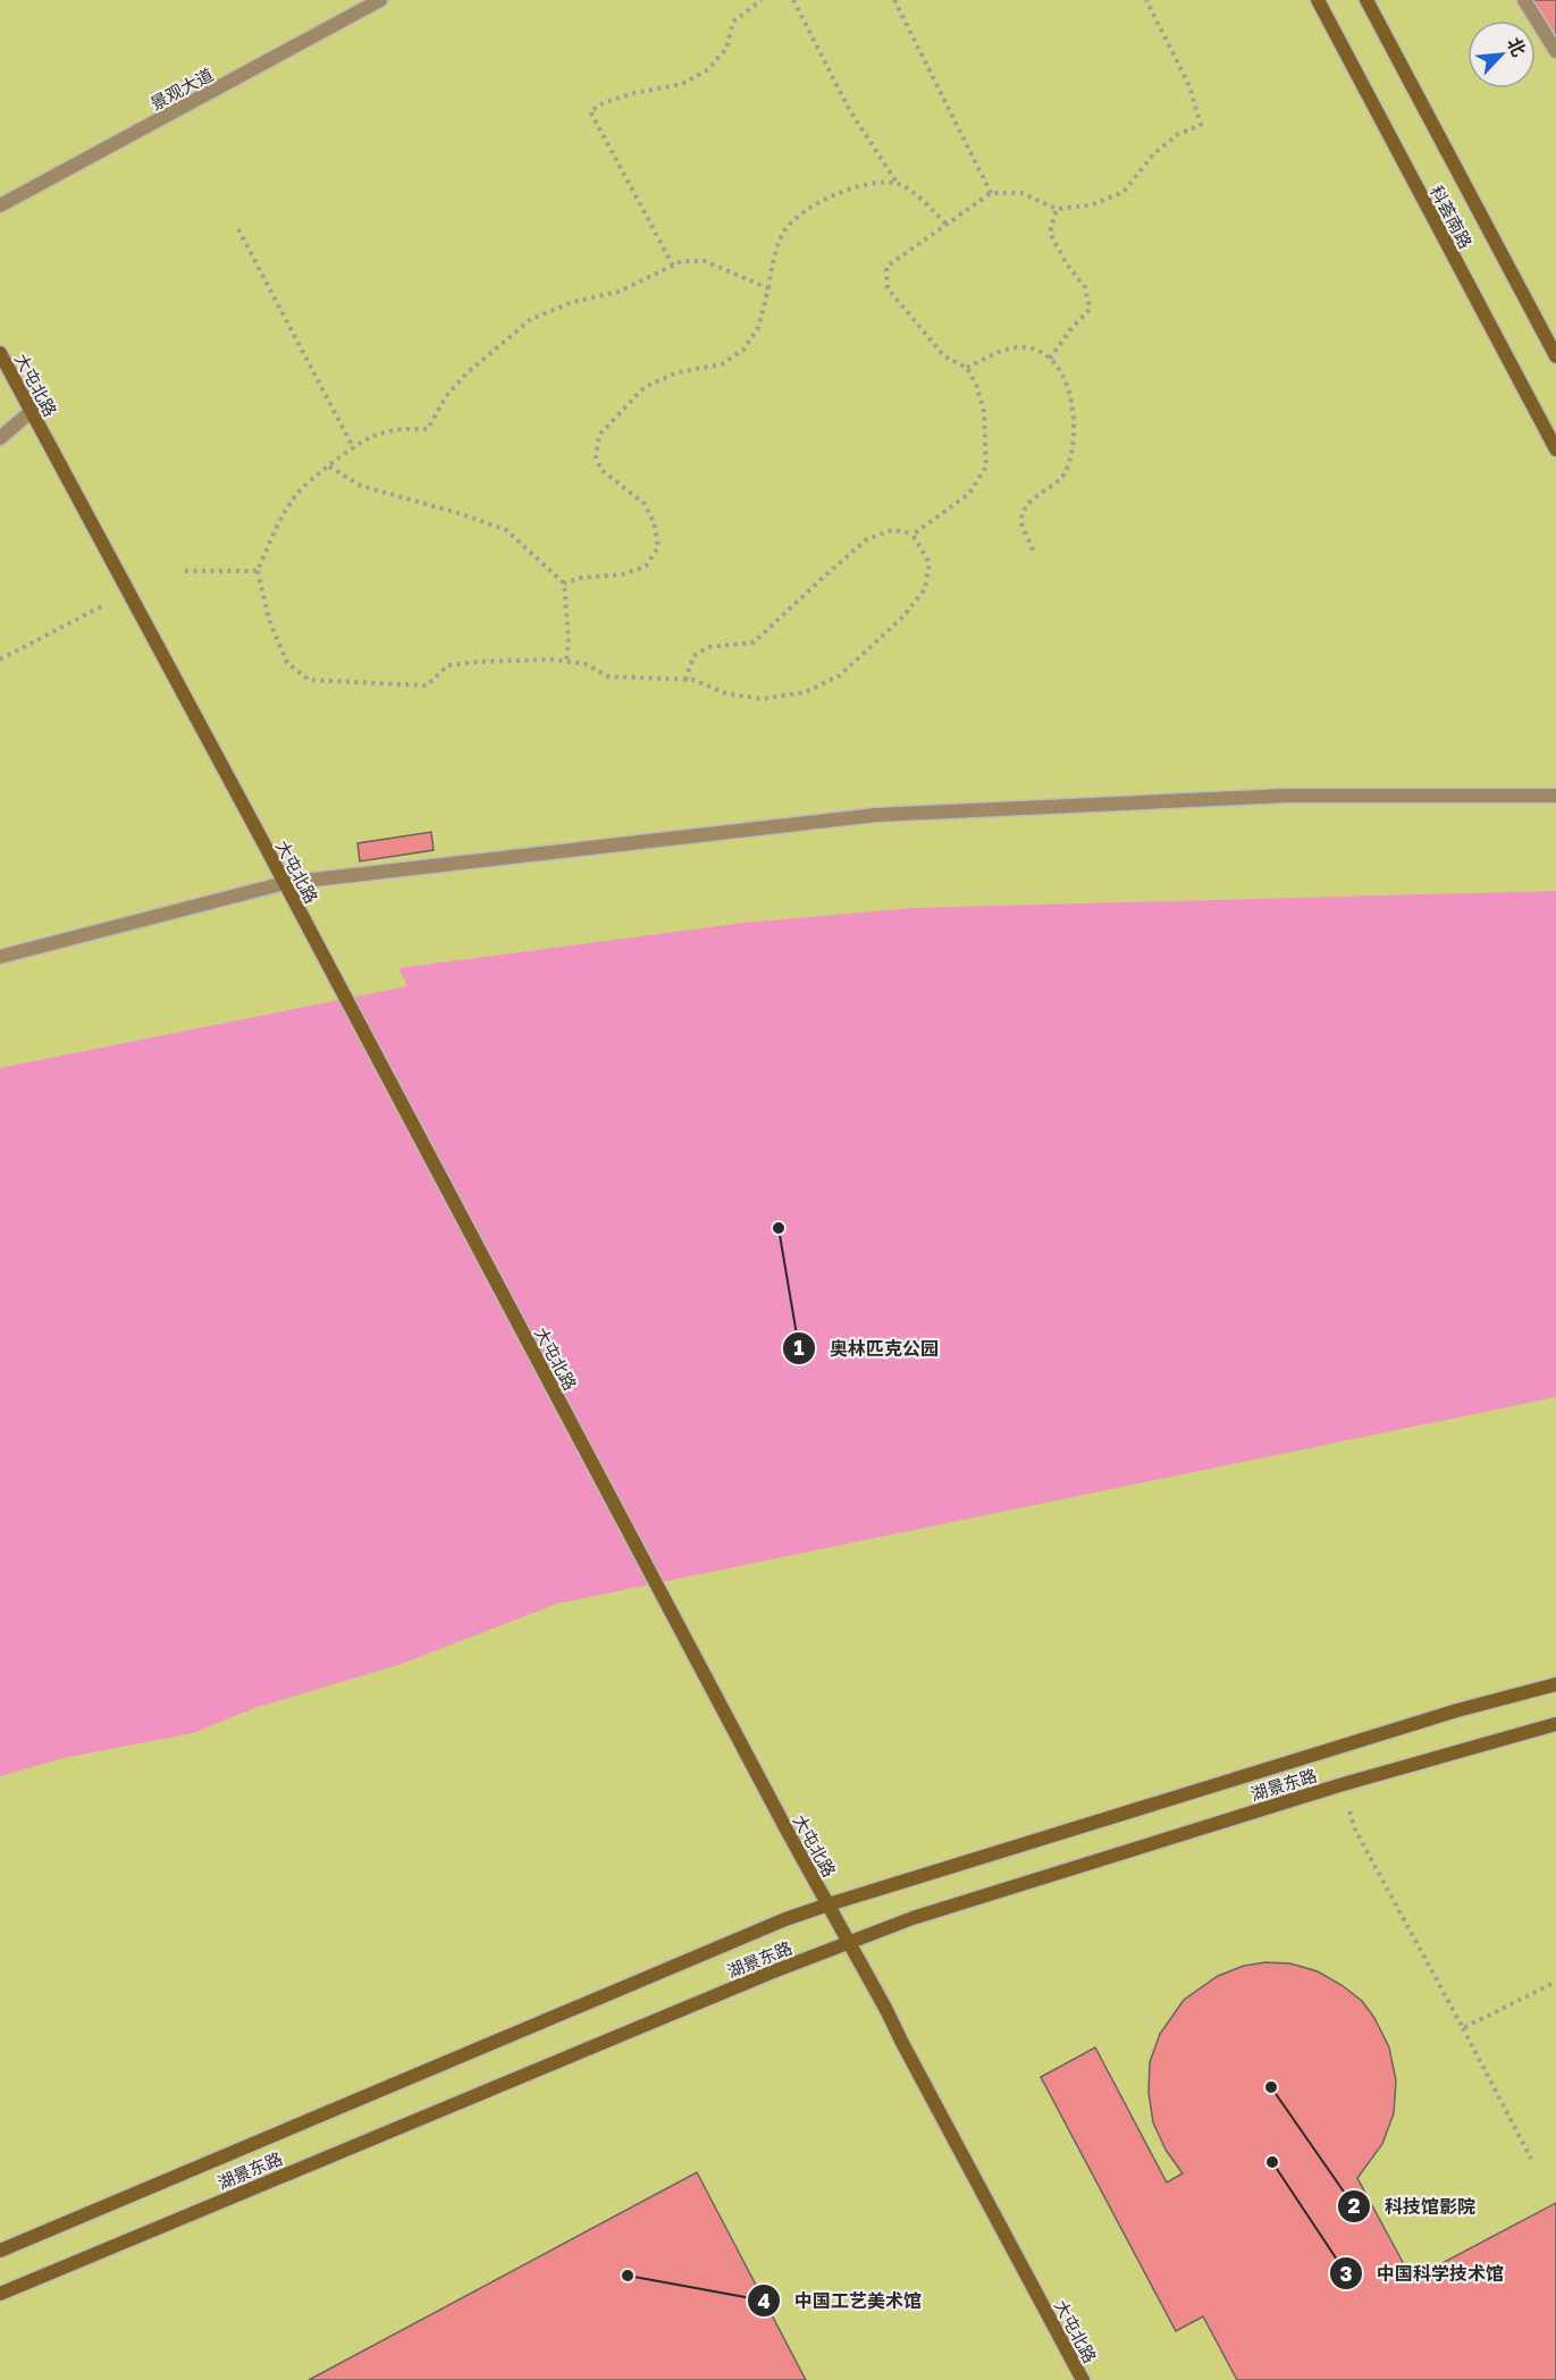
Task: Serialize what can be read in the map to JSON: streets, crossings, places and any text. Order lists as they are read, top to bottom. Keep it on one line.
{"streets":{"street":["景观大道","科荟南路","大屯北路","湖景东路"]},"crossings":[["大屯北路","湖景东路"]],"places":["奥林匹克公园","科技馆影院","中国科学技术馆","中国工艺美术馆"],"north":"top right"}
